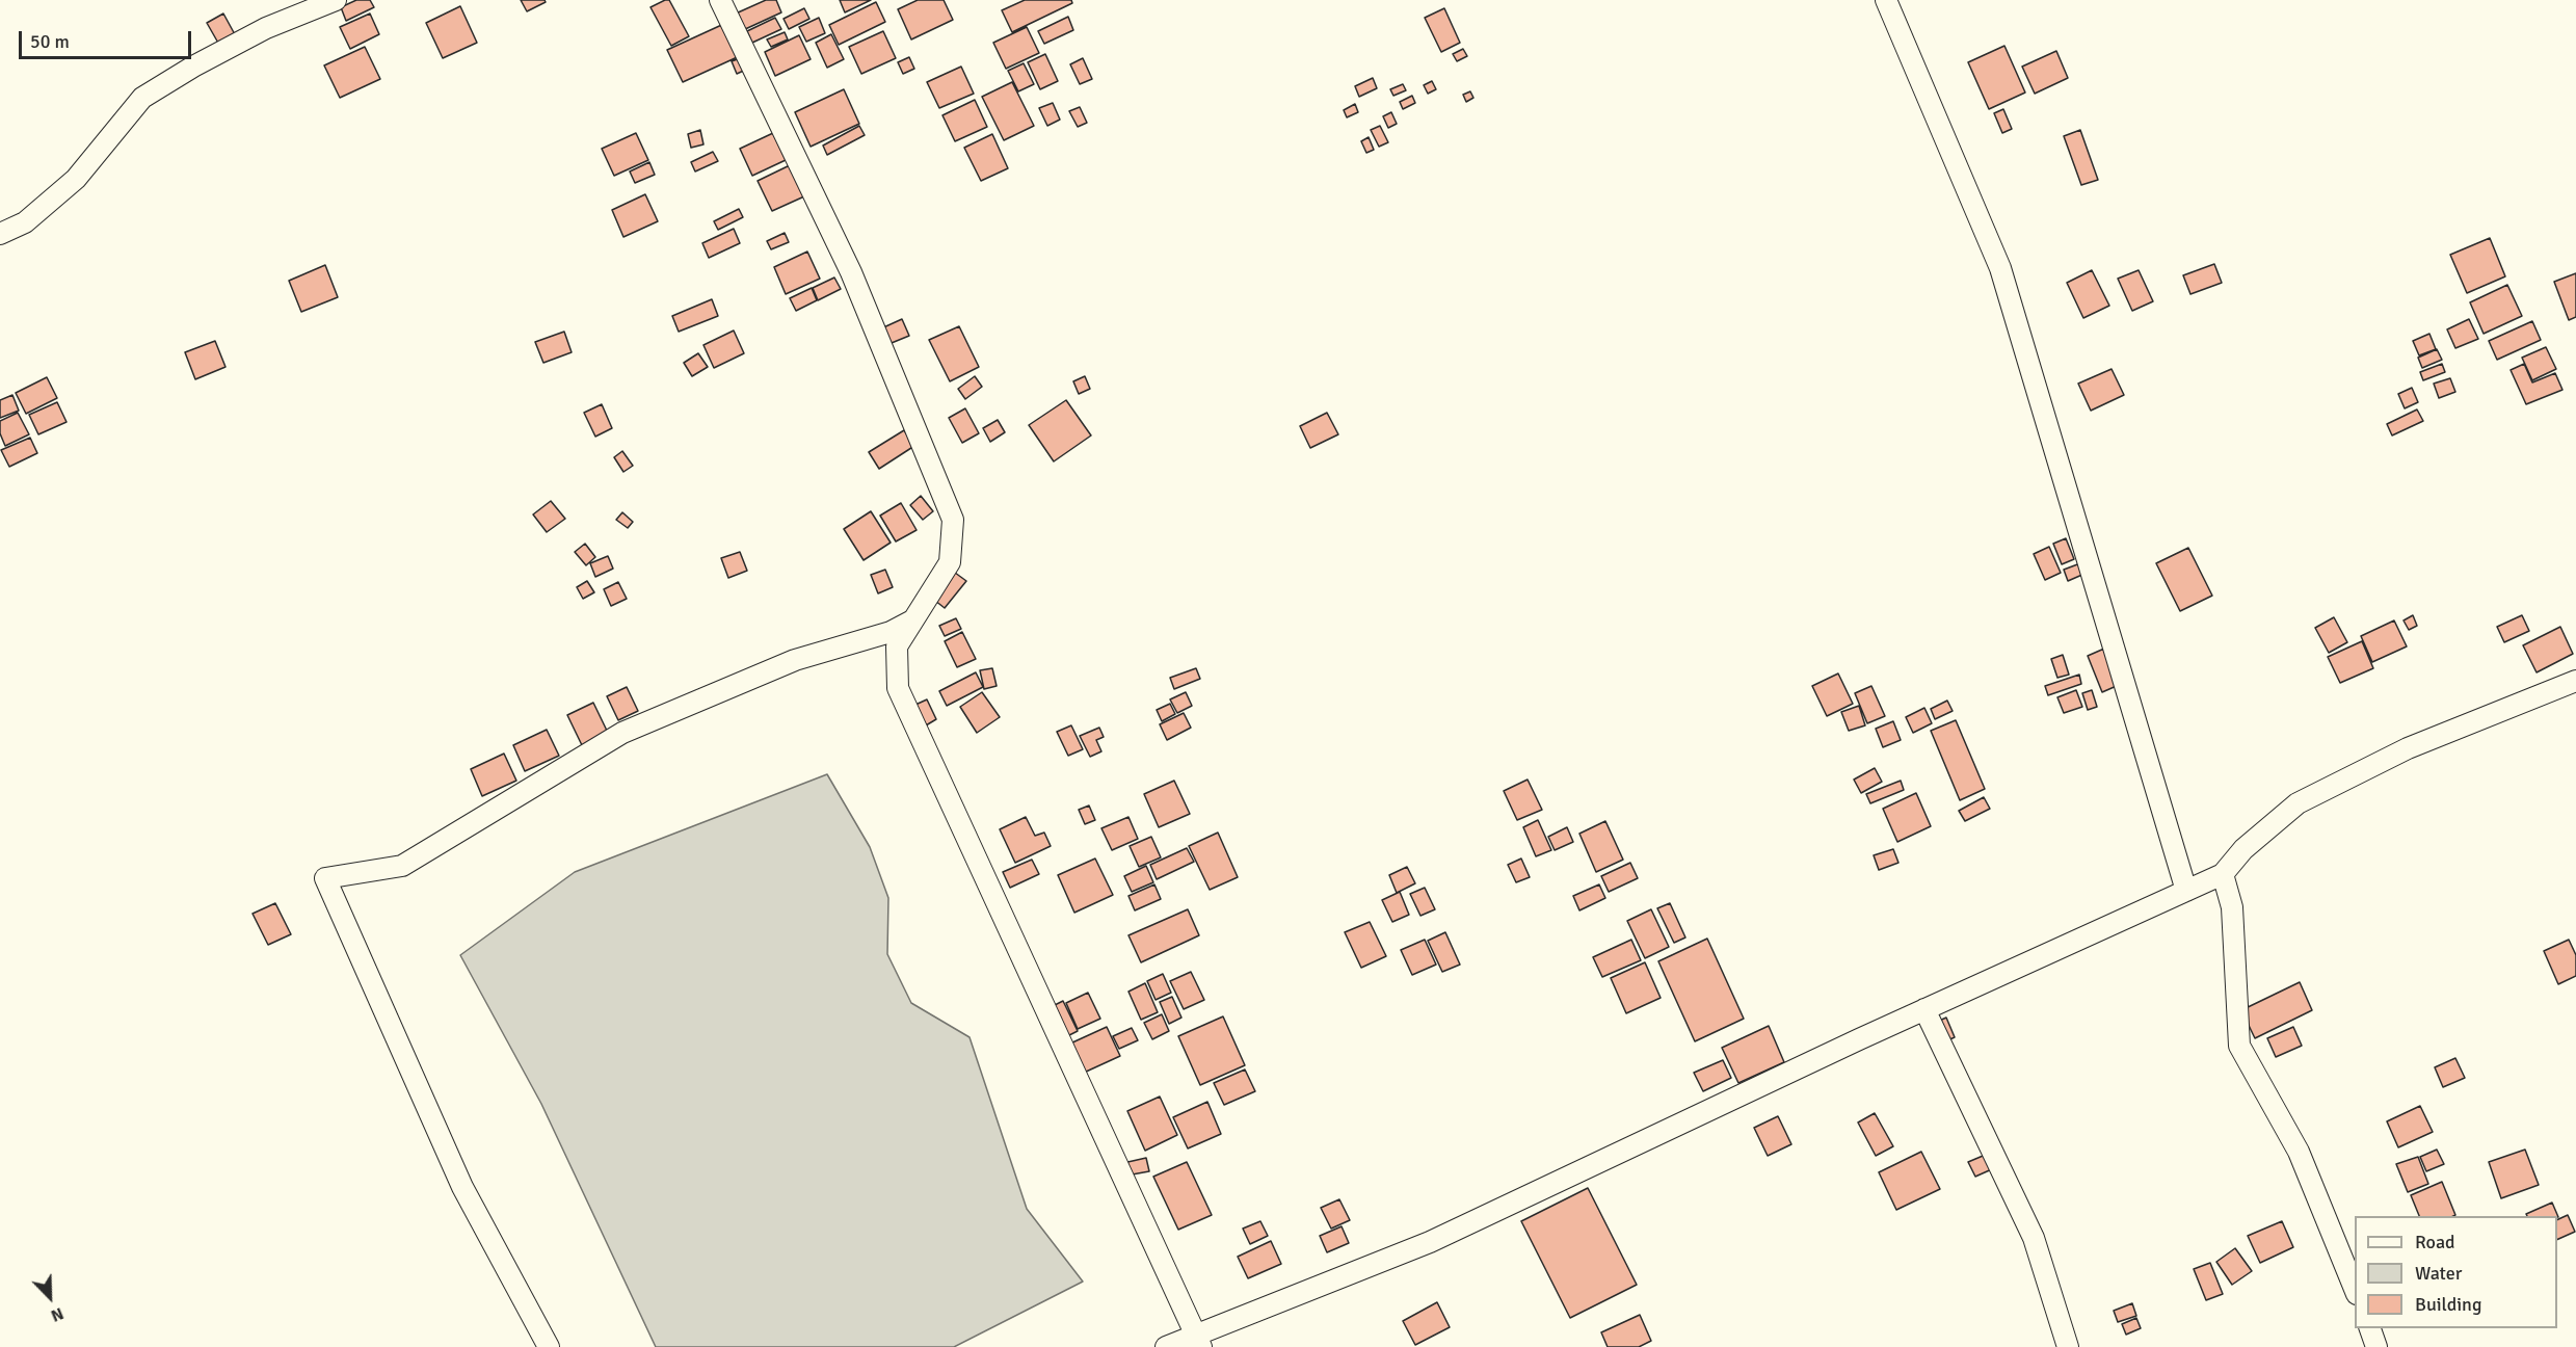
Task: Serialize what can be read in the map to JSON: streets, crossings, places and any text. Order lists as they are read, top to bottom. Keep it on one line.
{"legend":["Road","Water","Building"],"scale_bar":"50 m","north":"bottom right"}
